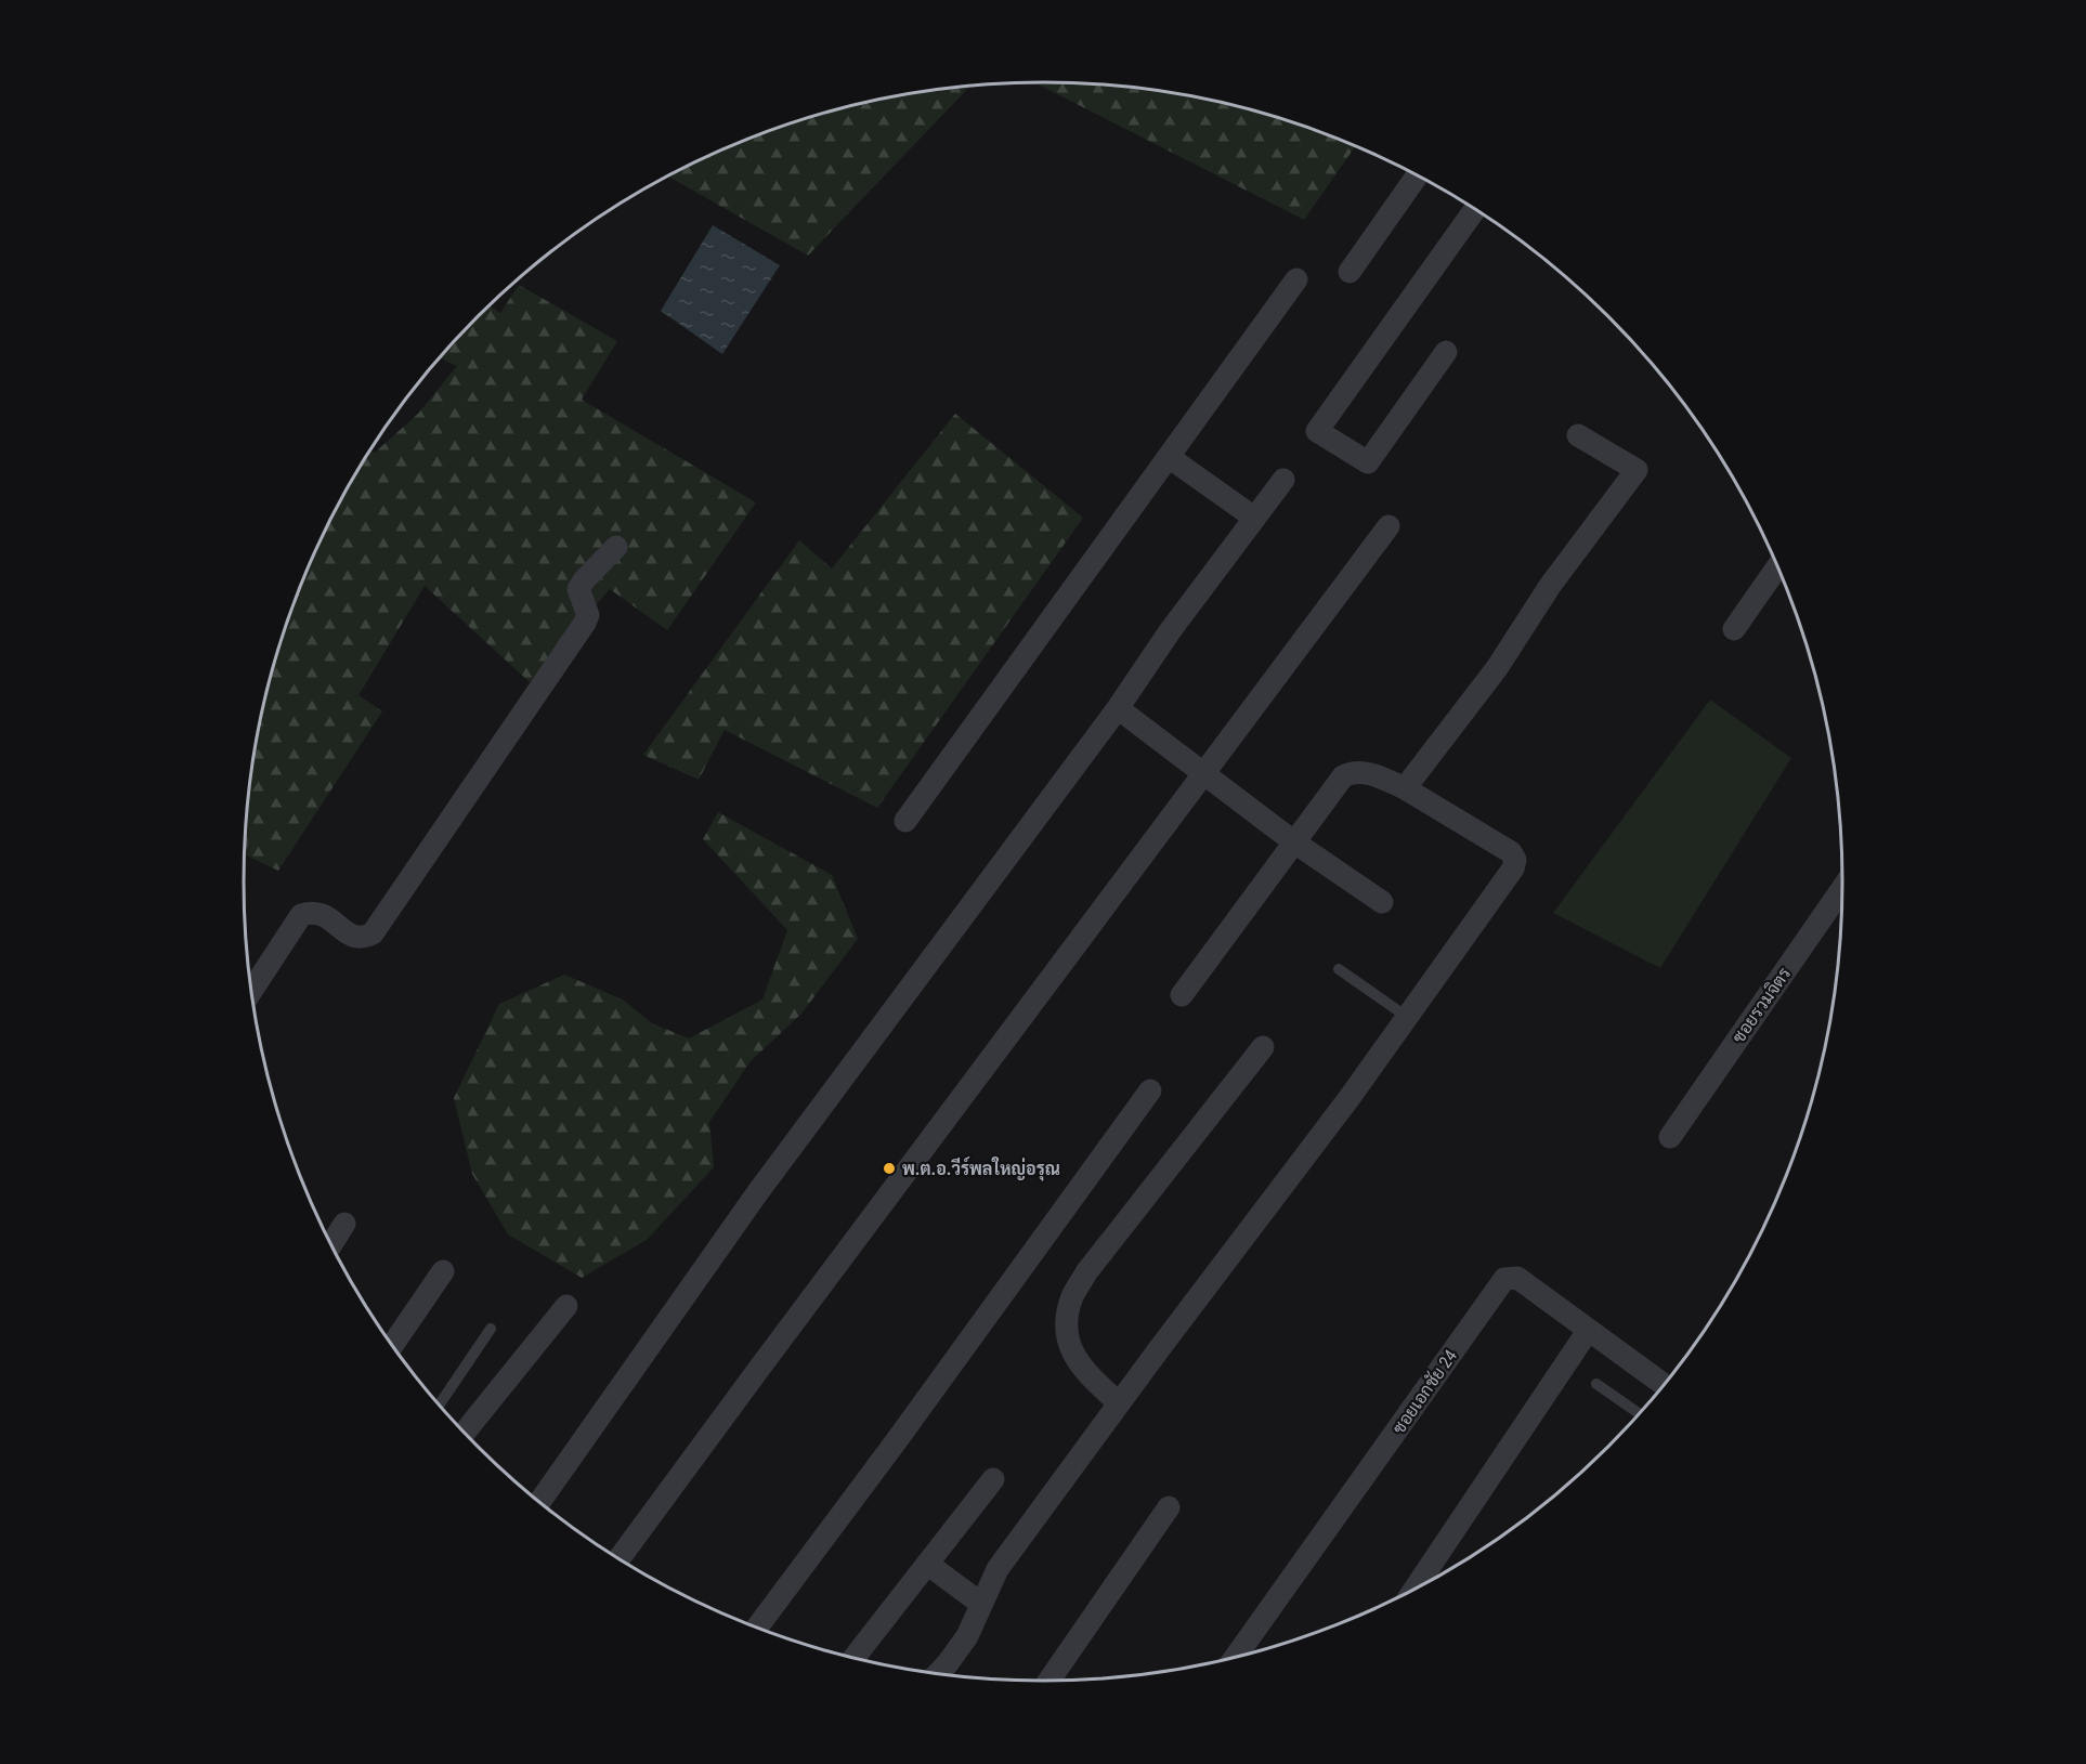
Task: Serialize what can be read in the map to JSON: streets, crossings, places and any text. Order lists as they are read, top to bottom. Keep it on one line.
{"streets":{"street":["ซอยรวมจิตร","ซอยเอกชัย 24"]},"places":["พ.ต.อ.วีร์พลใหญ่อรุณ"]}
